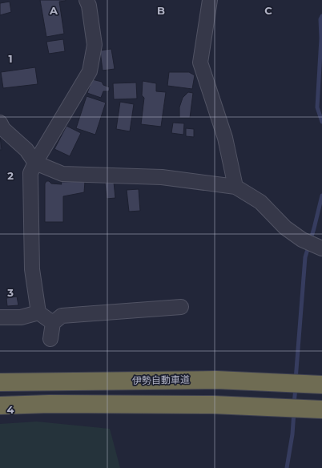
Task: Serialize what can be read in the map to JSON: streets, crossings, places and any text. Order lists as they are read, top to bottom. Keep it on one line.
{"streets":{"highway":["伊勢自動車道"]},"grid":{"columns":["A","B","C"],"rows":["1","2","3","4"]}}
